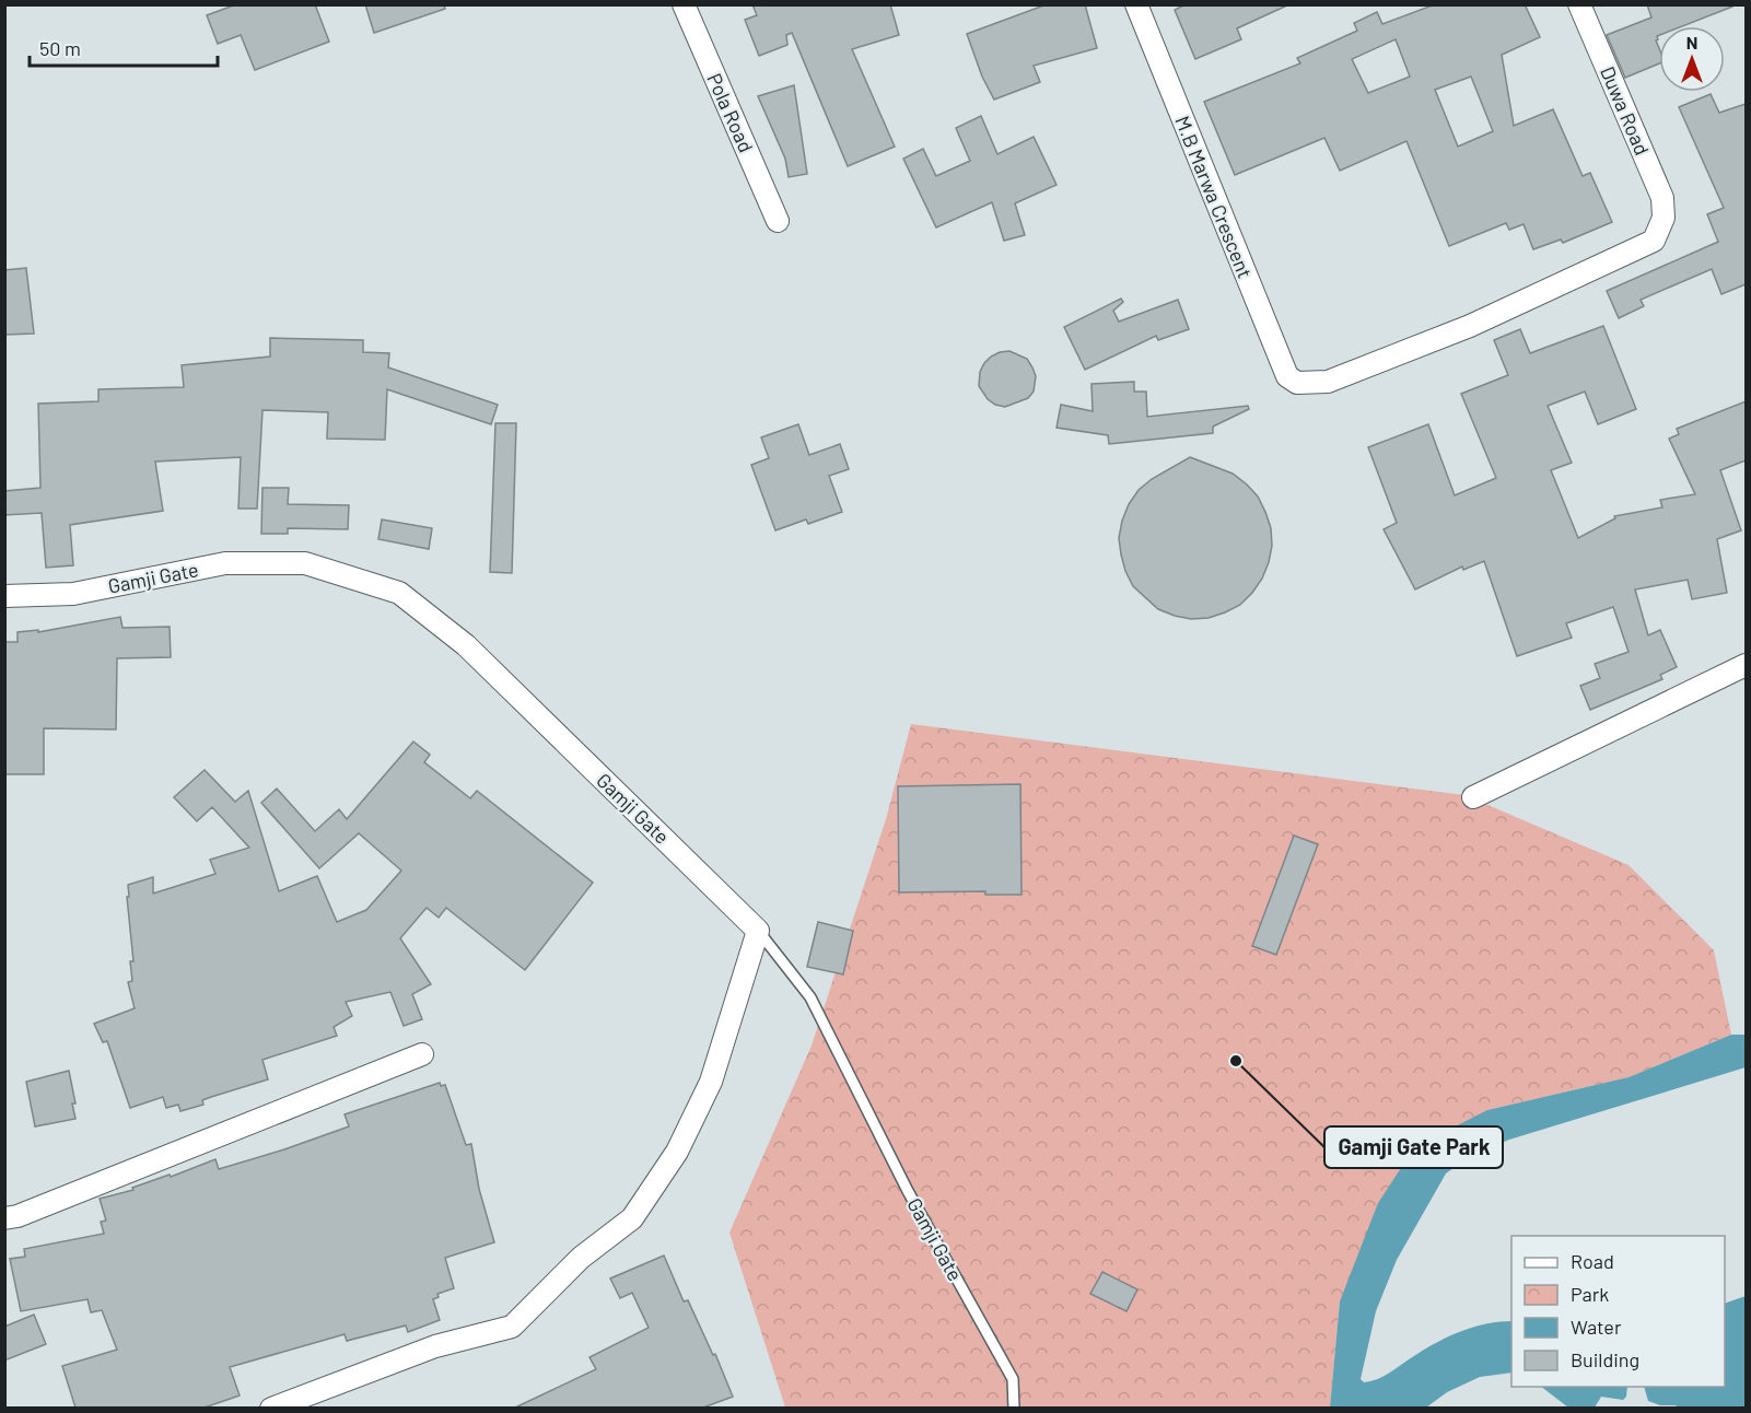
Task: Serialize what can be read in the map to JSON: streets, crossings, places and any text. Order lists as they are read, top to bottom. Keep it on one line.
{"streets":{"street":["Duwa Road","Pola Road","M.B Marwa Crescent","Gamji Gate"]},"crossings":[["Duwa Road","M.B Marwa Crescent"]],"places":["Gamji Gate Park"],"legend":["Road","Park","Water","Building"],"scale_bar":"50 m","north":"top"}
